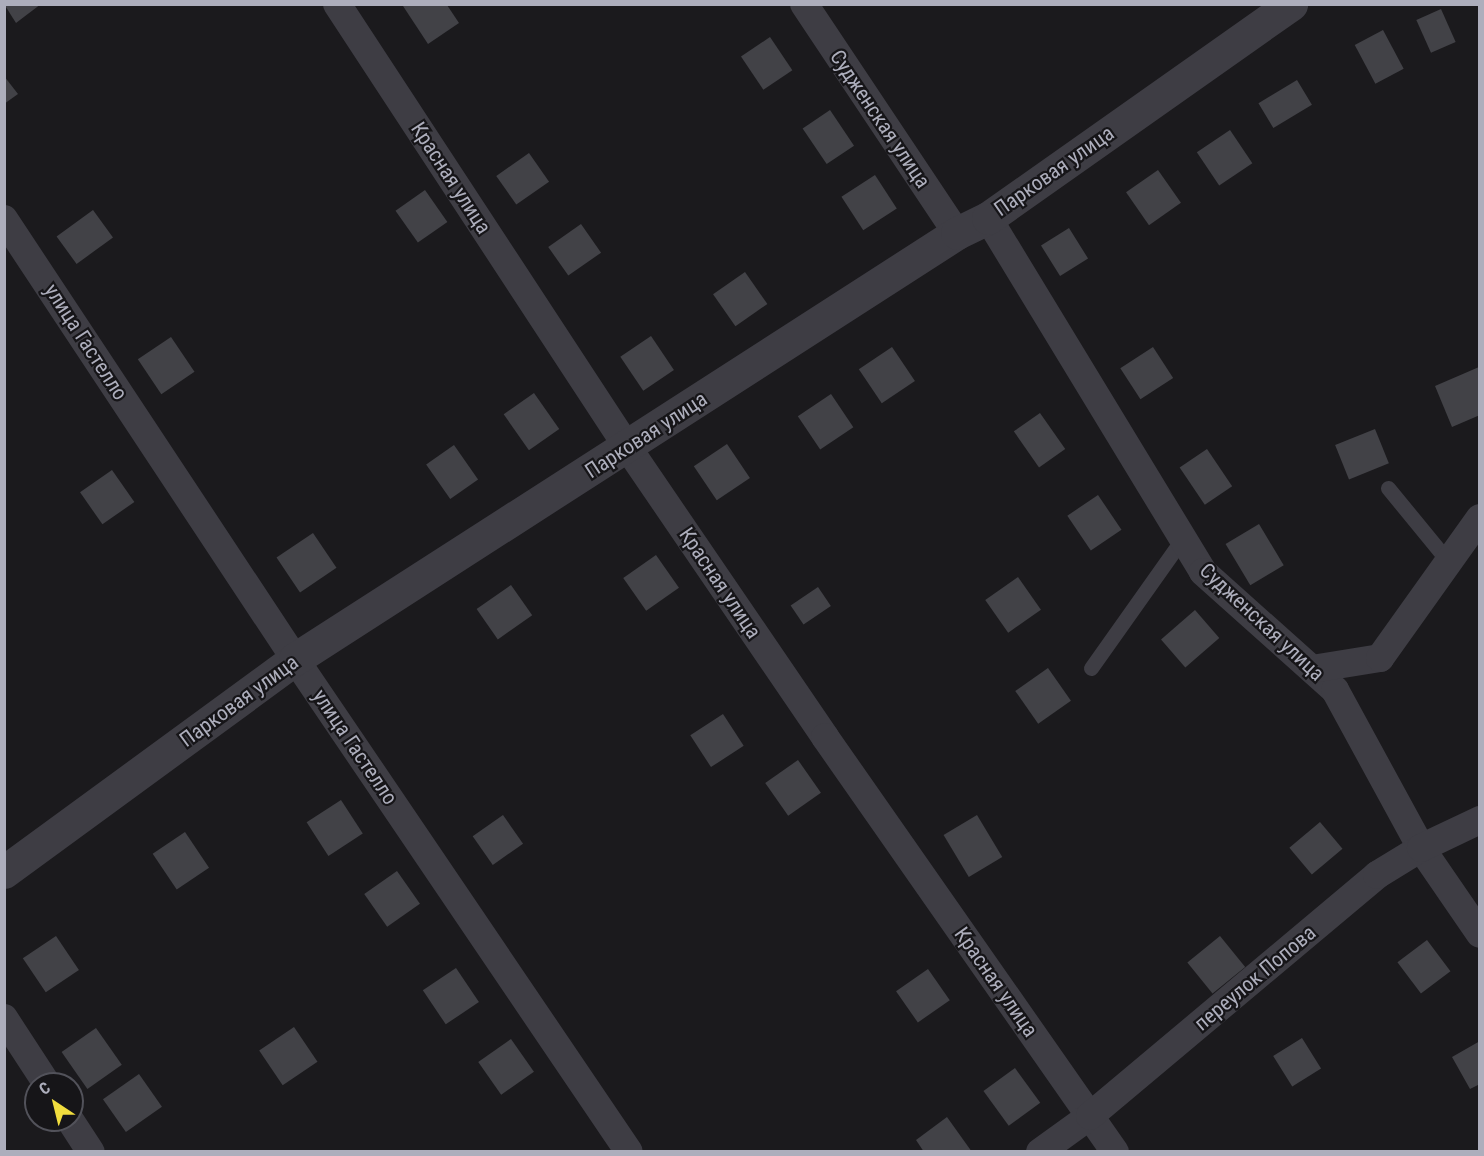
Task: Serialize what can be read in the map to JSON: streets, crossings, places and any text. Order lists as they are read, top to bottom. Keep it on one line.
{"streets":{"street":["Судженская улица","Парковая улица","Красная улица","улица Гастелло","переулок Попова"]},"crossings":[["Судженская улица","Парковая улица"],["Судженская улица","переулок Попова"],["Парковая улица","Красная улица"],["Парковая улица","улица Гастелло"],["Красная улица","переулок Попова"]],"north":"top left"}
